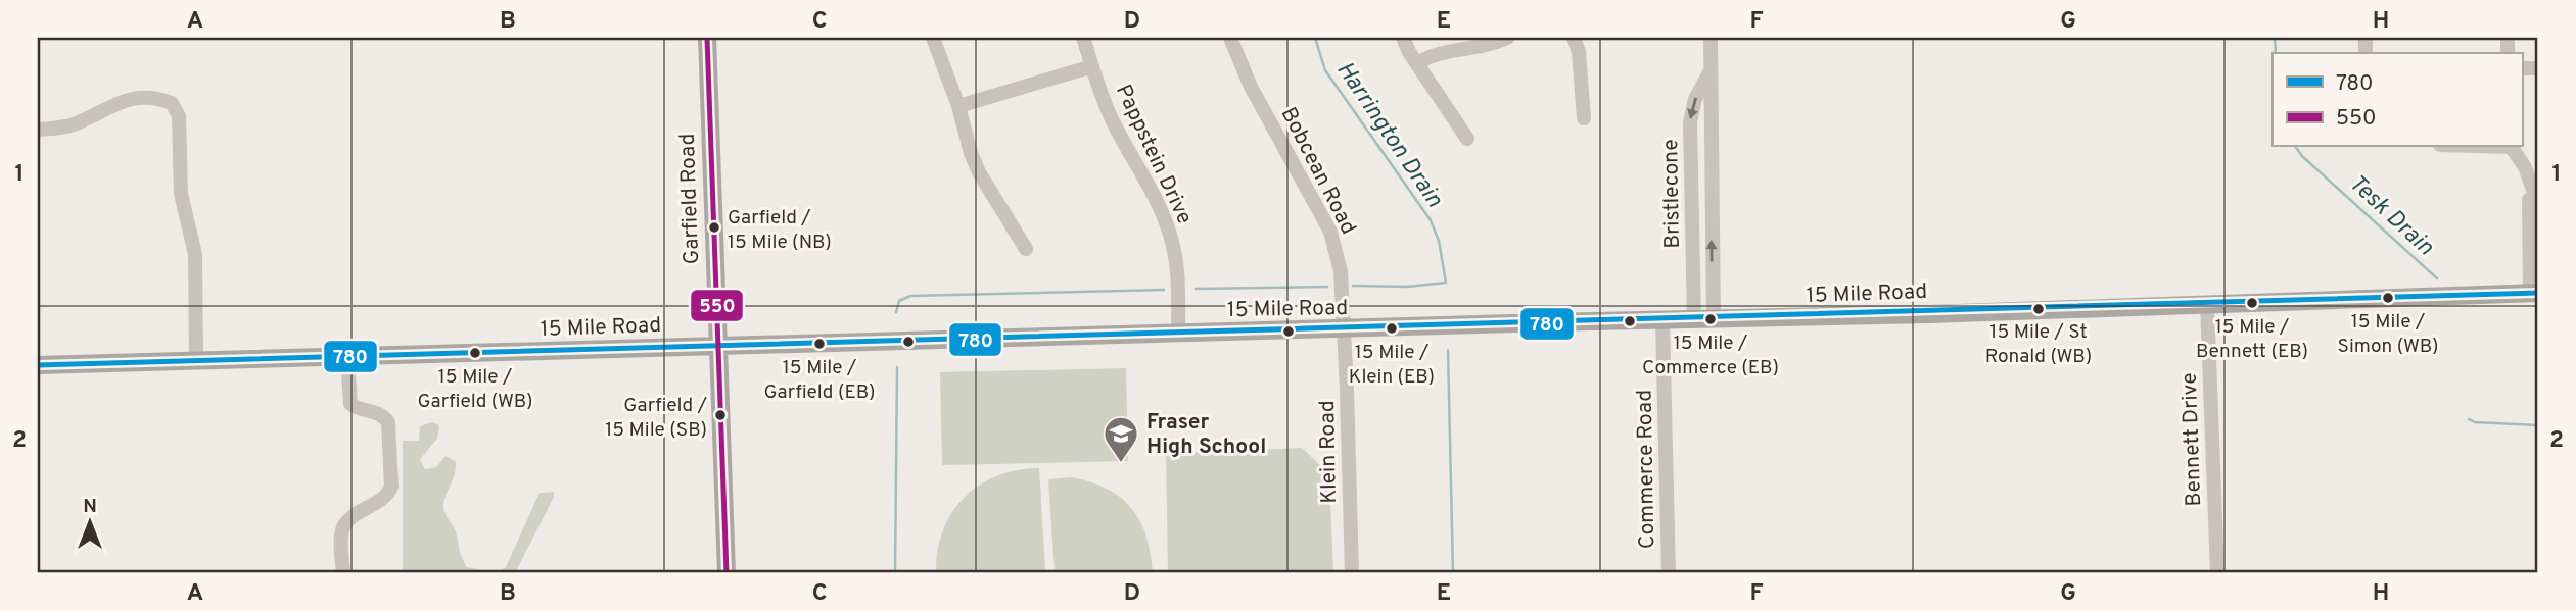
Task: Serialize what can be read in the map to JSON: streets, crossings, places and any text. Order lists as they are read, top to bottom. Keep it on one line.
{"streets":{"main road":["Garfield Road","15 Mile Road"],"street":["Pappstein Drive","Bobcean Road","Bristlecone","Bennett Drive","Klein Road","Commerce Road"]},"crossings":[["Pappstein Drive","15 Mile Road"],["Bobcean Road","15 Mile Road"],["Bobcean Road","Klein Road"],["Bristlecone","15 Mile Road"],["Garfield Road","15 Mile Road"],["15 Mile Road","Bennett Drive"],["15 Mile Road","Klein Road"],["15 Mile Road","Commerce Road"]],"water":["Harrington Drain","Tesk Drain"],"places":{"other":["Garfield / 15 Mile (NB)","15 Mile / Simon (WB)","15 Mile / Bennett (EB)","15 Mile / St Ronald (WB)","15 Mile / Commerce (EB)","15 Mile / Klein (EB)","15 Mile / Garfield (EB)","15 Mile / Garfield (WB)","Garfield / 15 Mile (SB)"],"school or university":["Fraser High School"]},"lines":["transit line 550","transit line 780"],"legend":["780","550"],"north":"top","grid":{"columns":["A","B","C","D","E","F","G","H"],"rows":["1","2"]}}
